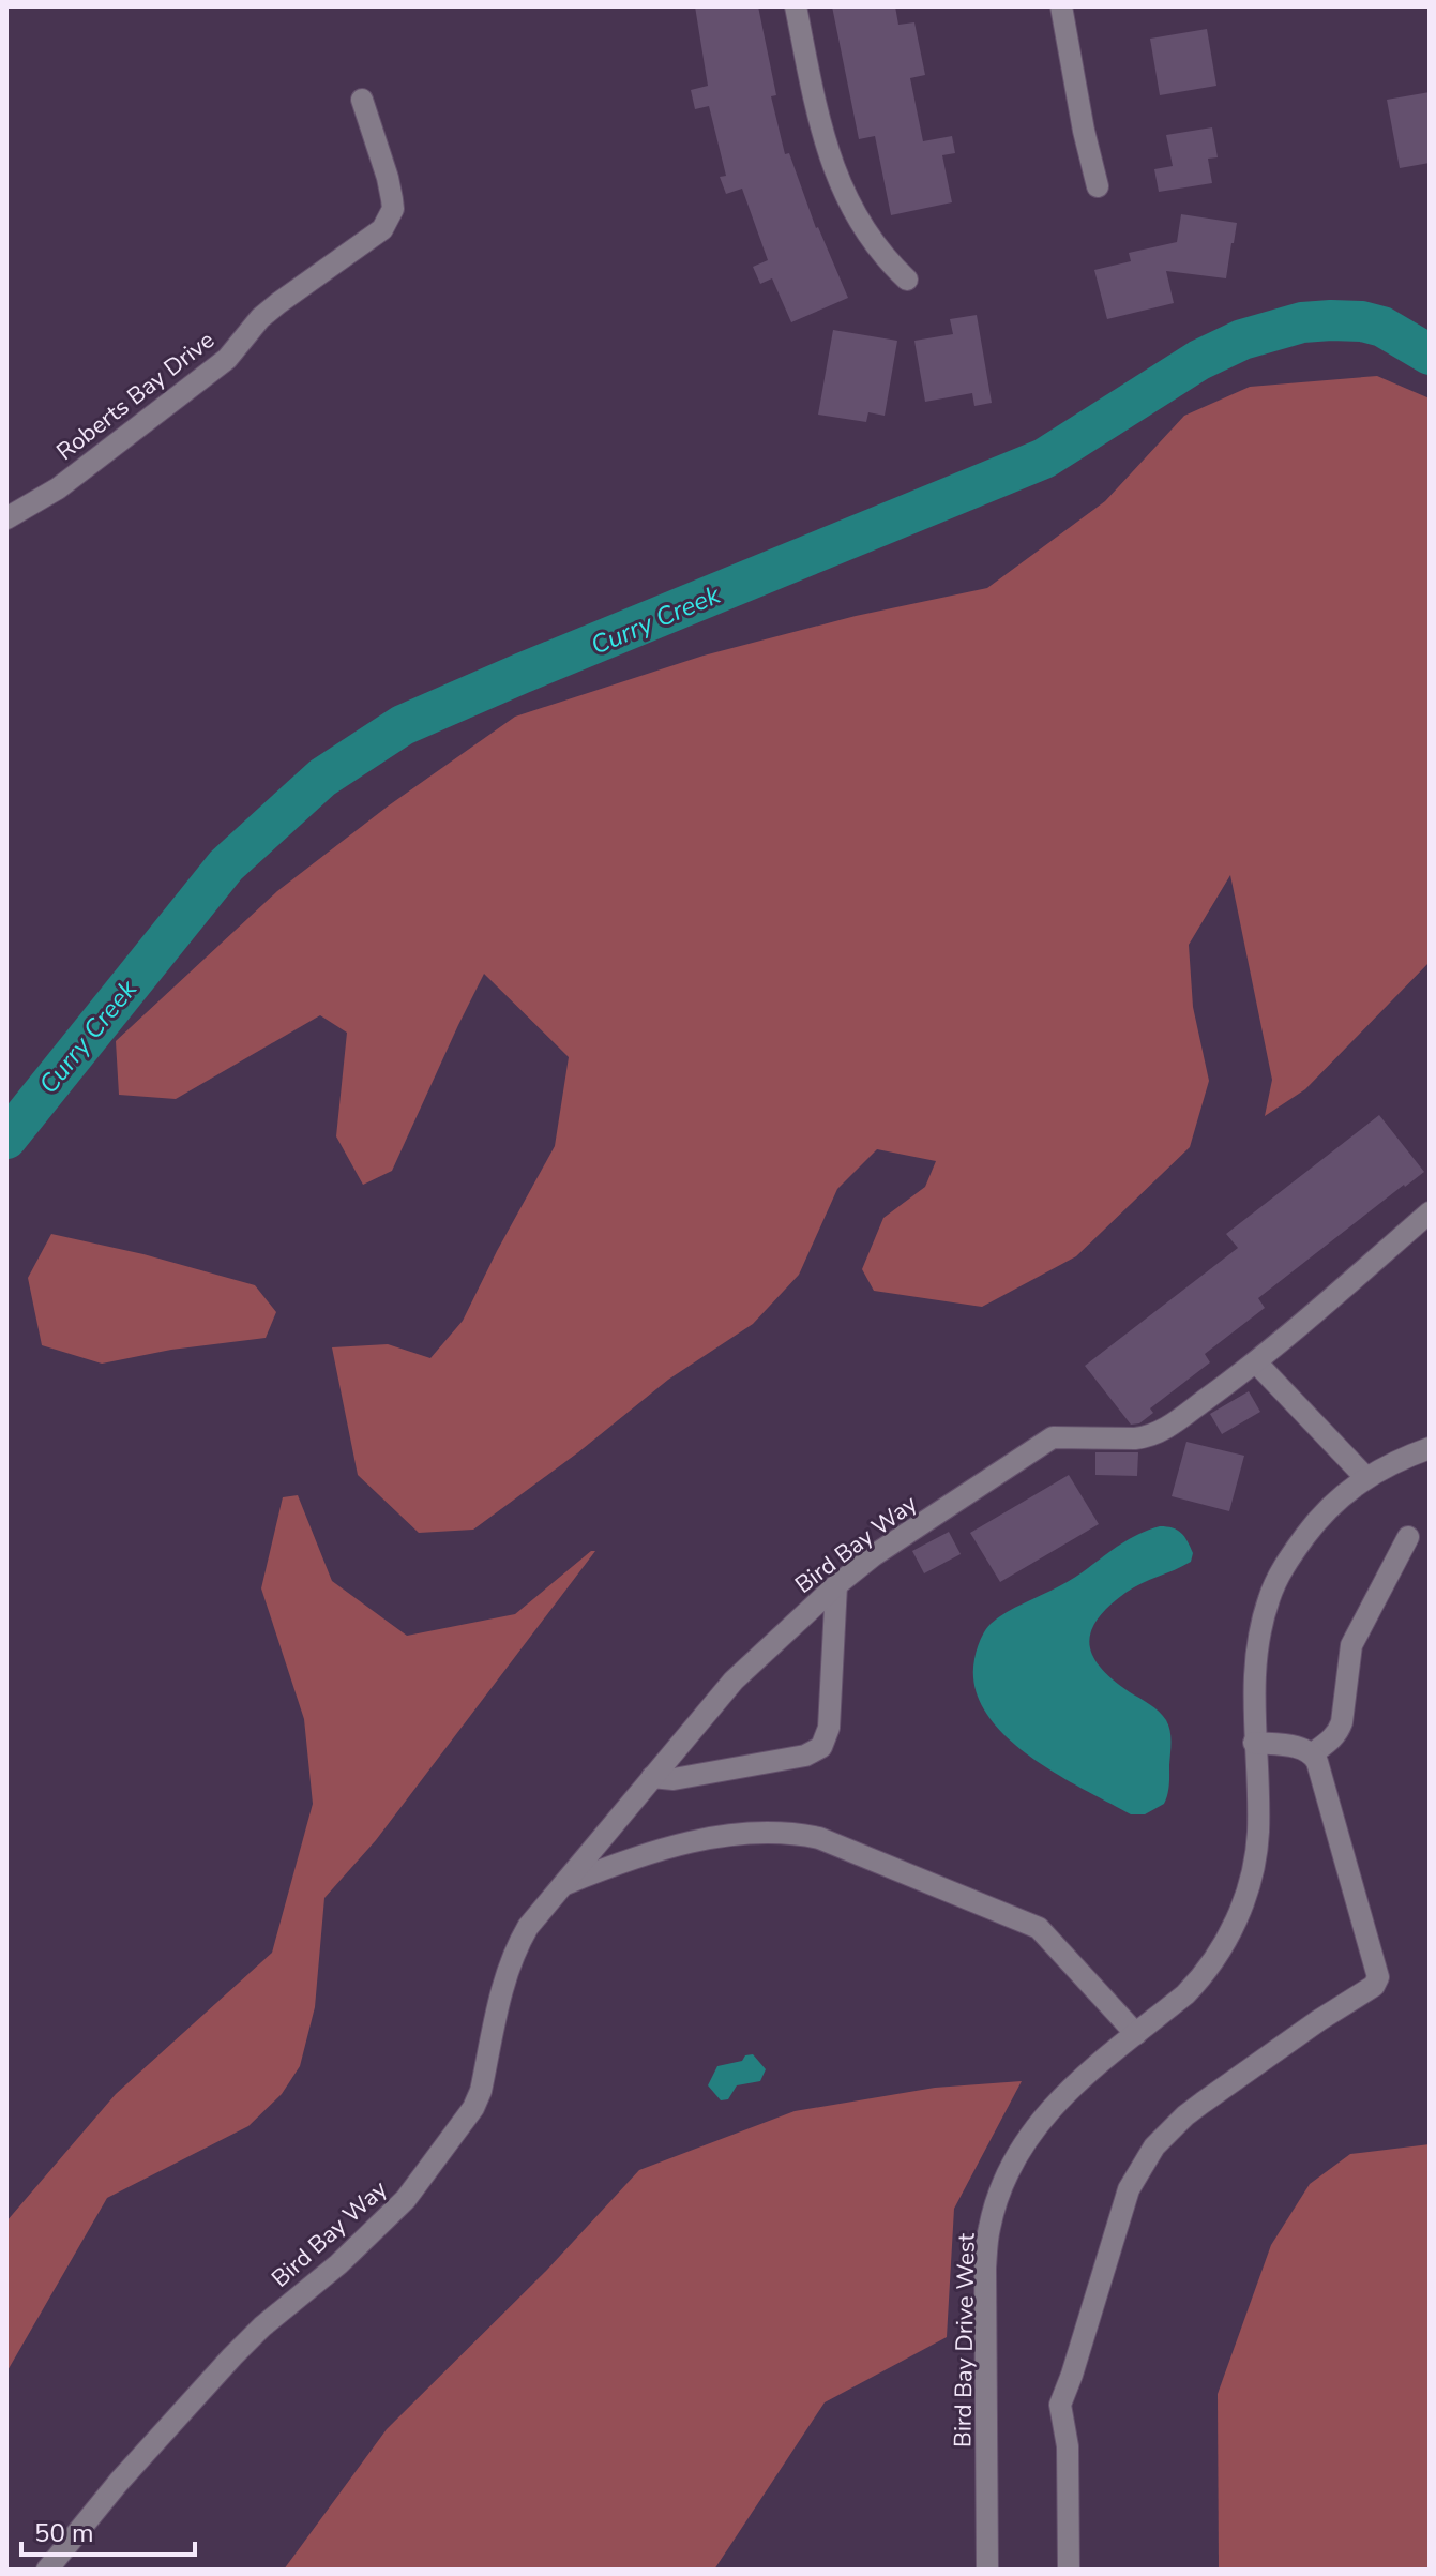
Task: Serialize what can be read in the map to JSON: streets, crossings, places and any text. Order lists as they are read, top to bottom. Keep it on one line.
{"streets":{"street":["Roberts Bay Drive","Bird Bay Way","Bird Bay Drive West"]},"crossings":[["Bird Bay Way","Bird Bay Drive West"]],"water":["Curry Creek"],"scale_bar":"50 m"}
